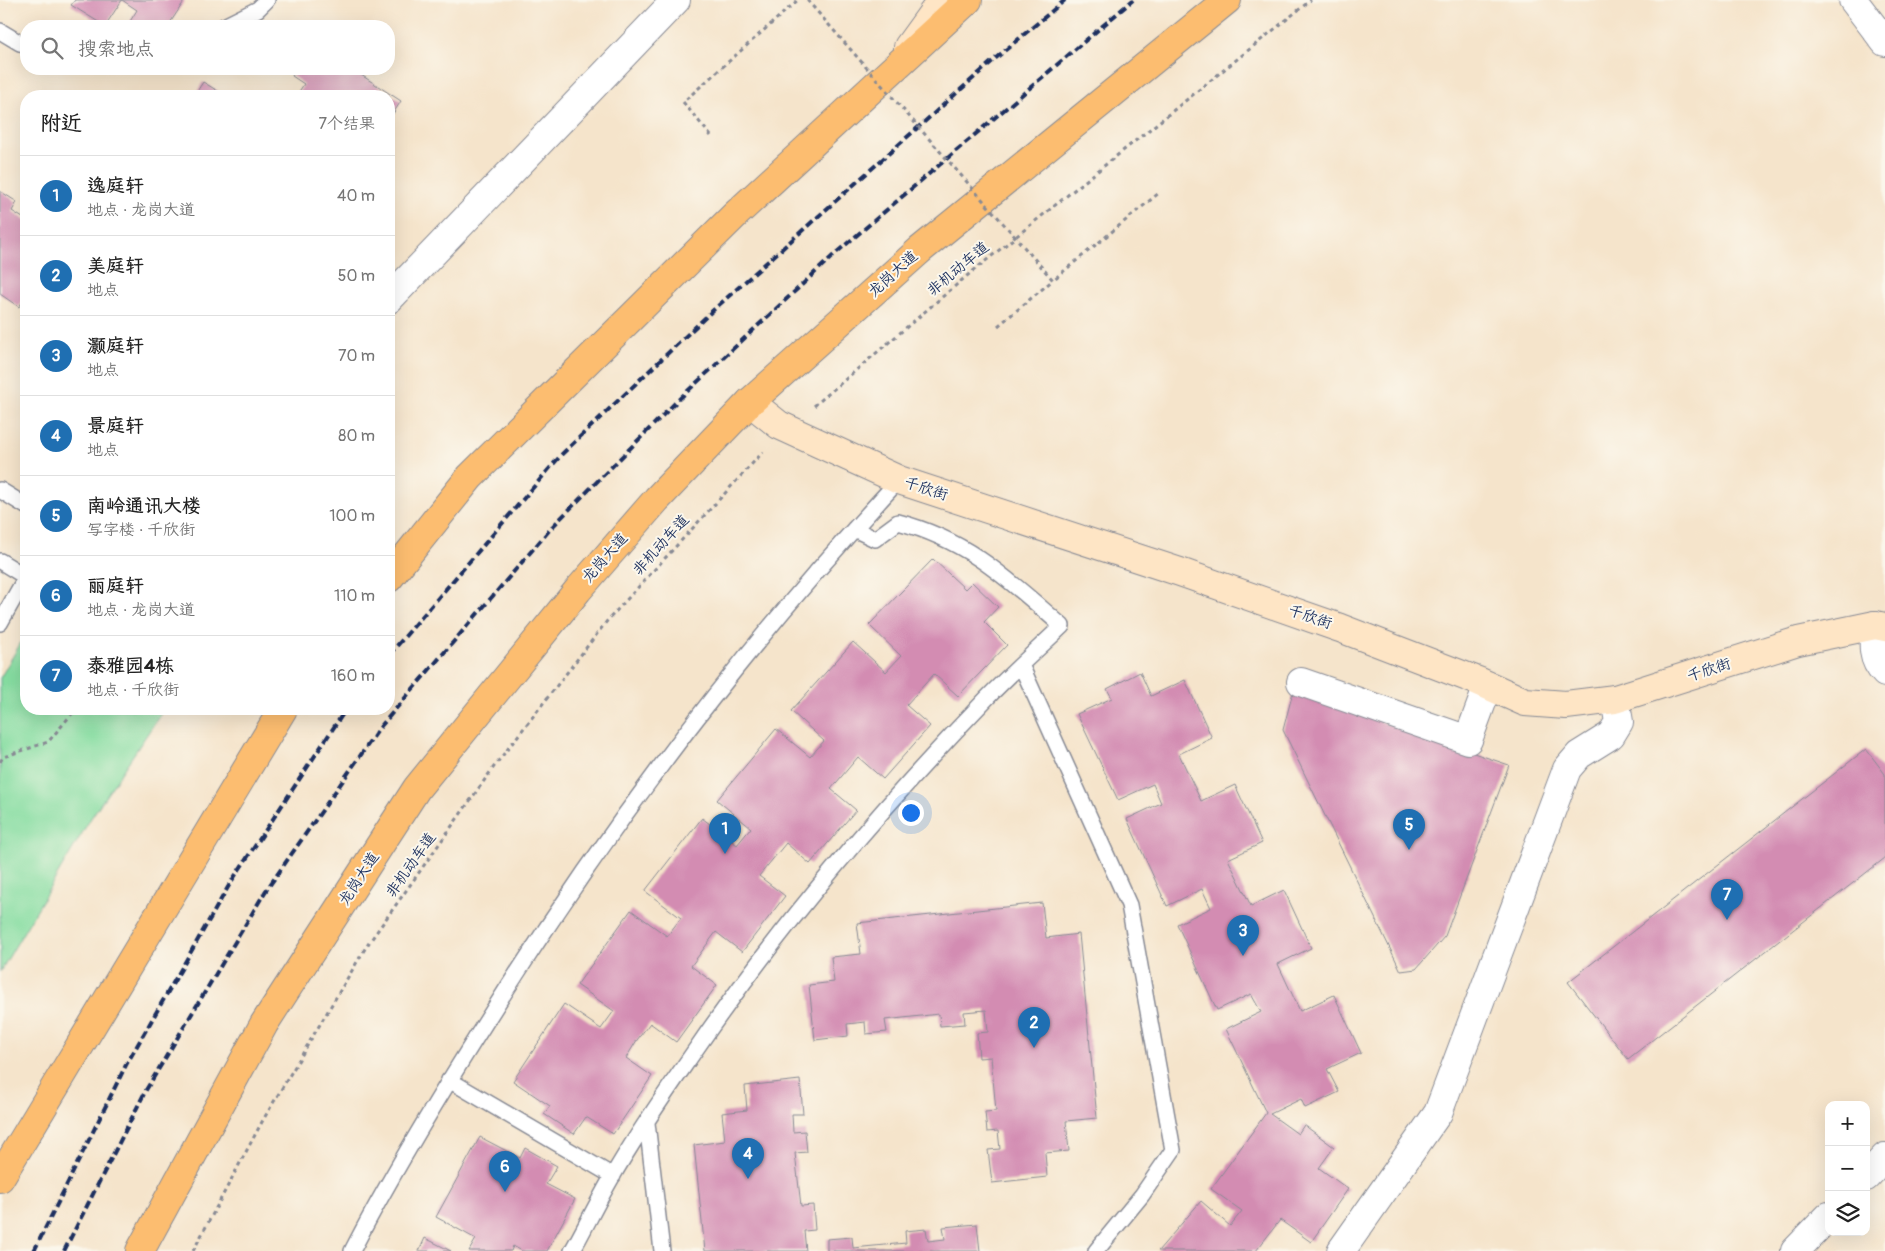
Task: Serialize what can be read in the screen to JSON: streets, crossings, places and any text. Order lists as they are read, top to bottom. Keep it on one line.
{"streets":{"highway":["龙岗大道"],"street":["千欣街"],"path":["非机动车道"]},"crossings":[["非机动车道","千欣街"],["龙岗大道","千欣街"]],"page":{"search":"搜索地点","heading":["附近","7个结果"],"list":[{"mark":"1","name":"逸庭轩","note":"地点 · 龙岗大道","value":"40 m"},{"mark":"2","name":"美庭轩","note":"地点","value":"50 m"},{"mark":"3","name":"灏庭轩","note":"地点","value":"70 m"},{"mark":"4","name":"景庭轩","note":"地点","value":"80 m"},{"mark":"5","name":"南岭通讯大楼","note":"写字楼 · 千欣街","value":"100 m"},{"mark":"6","name":"丽庭轩","note":"地点 · 龙岗大道","value":"110 m"},{"mark":"7","name":"泰雅园4栋","note":"地点 · 千欣街","value":"160 m"}],"pins":["5","1","7","3","2","4","6"],"map_buttons":["+","−"]}}
